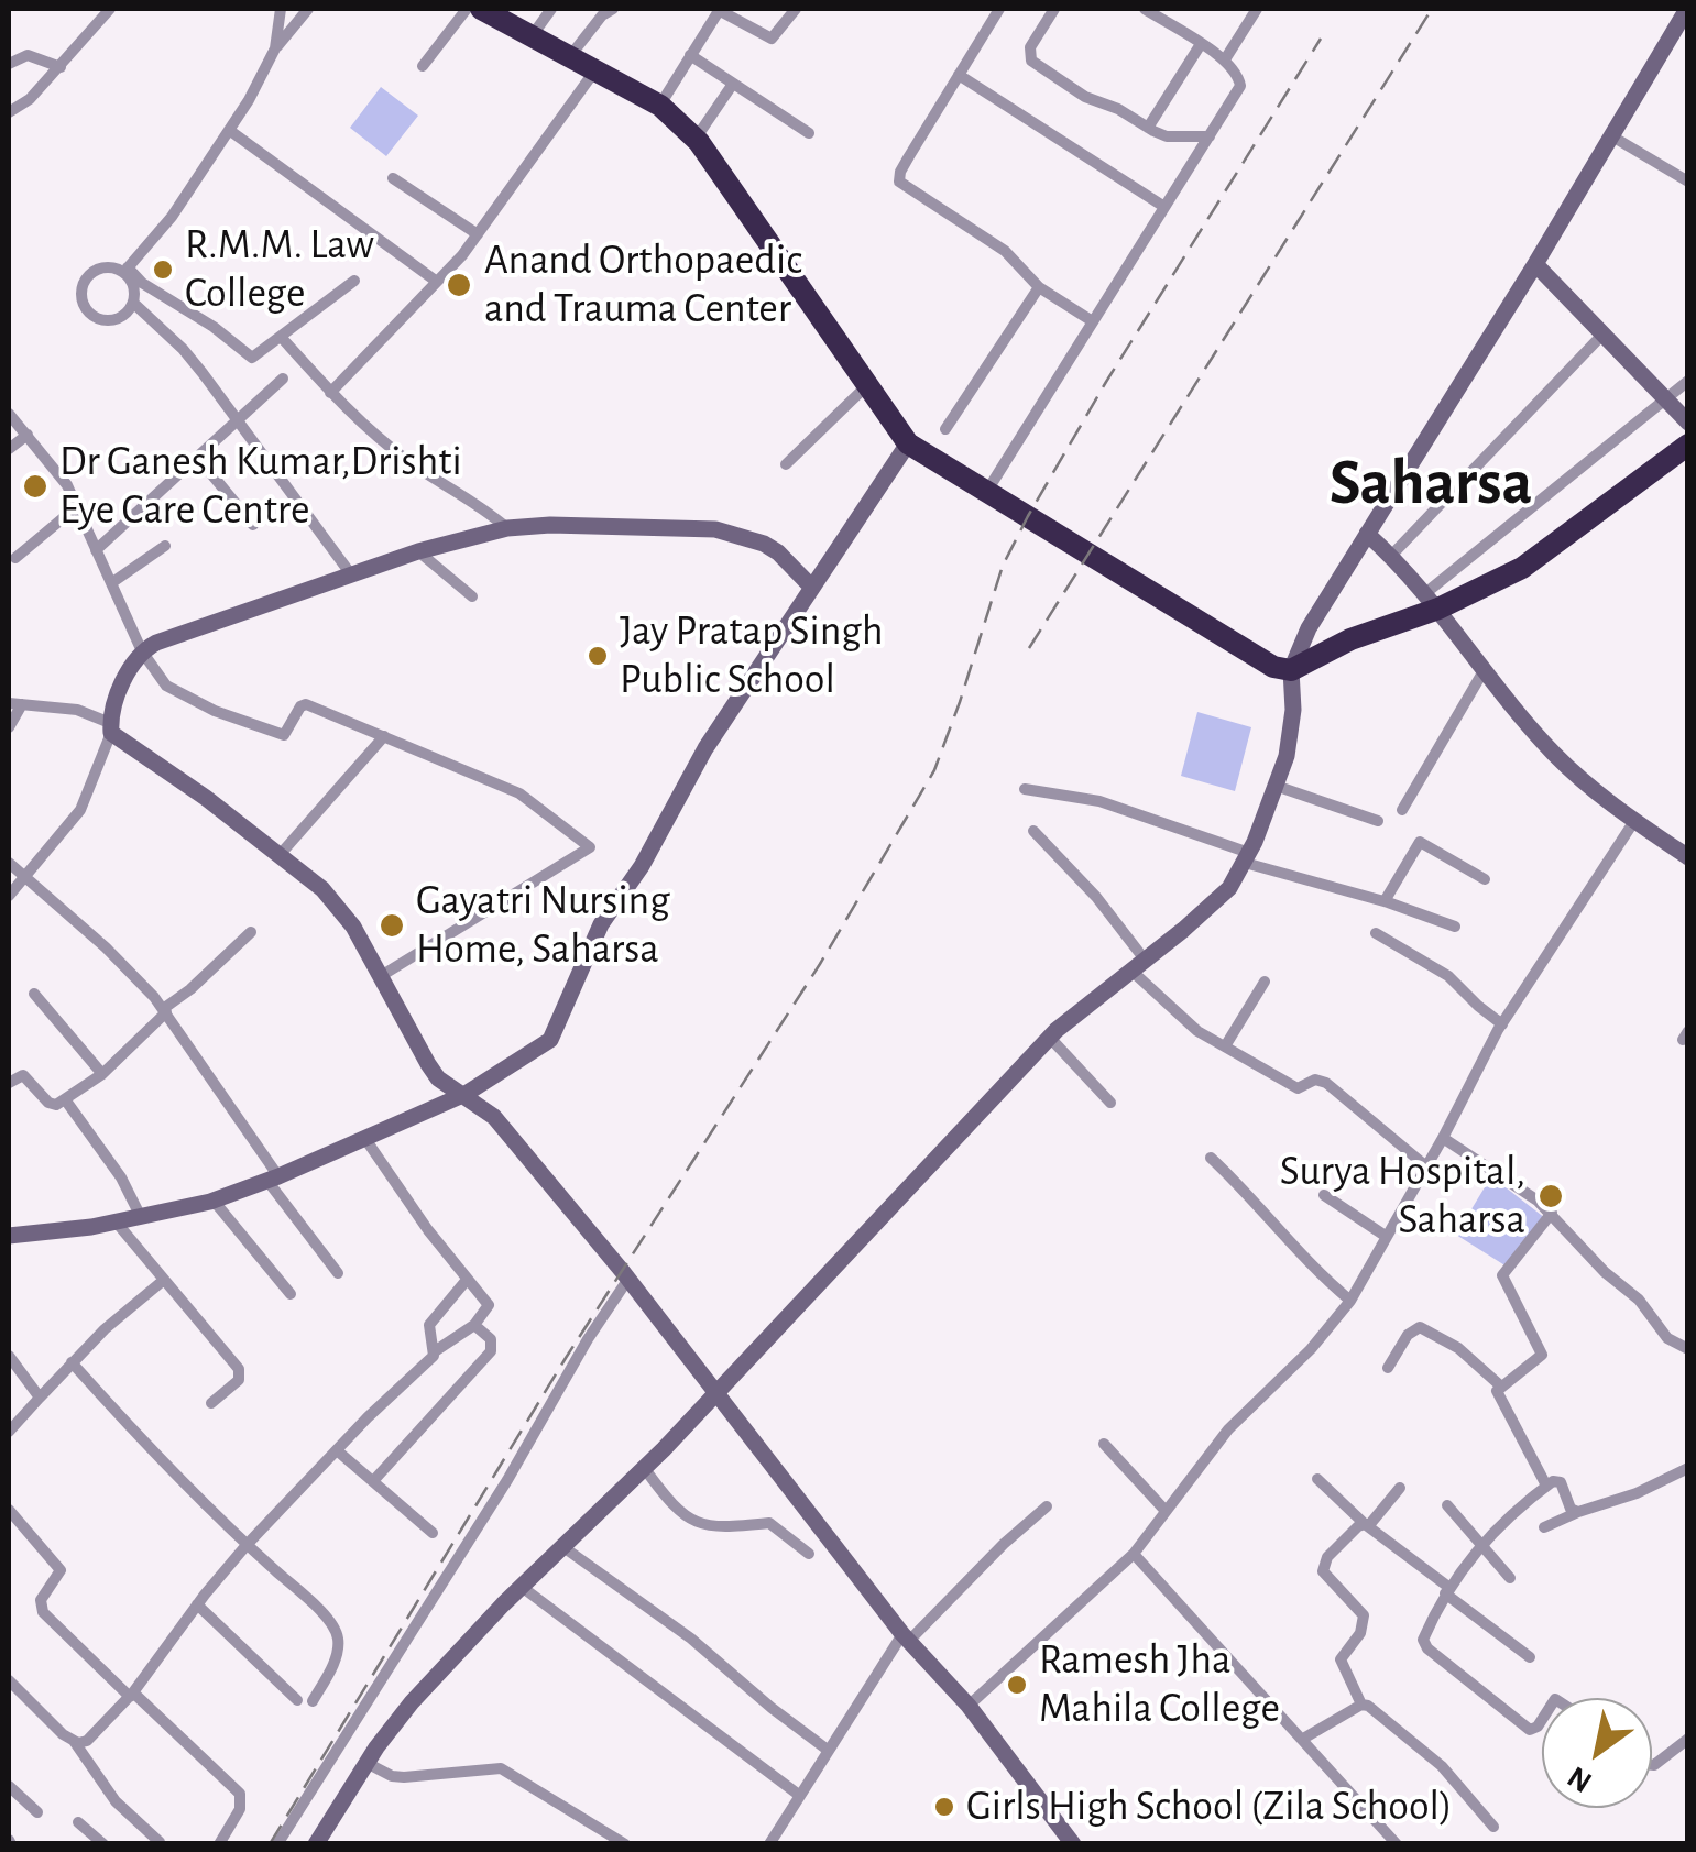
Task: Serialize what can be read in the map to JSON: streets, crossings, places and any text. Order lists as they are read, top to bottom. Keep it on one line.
{"districts":["Saharsa"],"places":["R.M.M. Law College","Anand Orthopaedic and Trauma Center","Dr Ganesh Kumar,Drishti Eye Care Centre","Jay Pratap Singh Public School","Gayatri Nursing Home, Saharsa","Surya Hospital, Saharsa","Ramesh Jha Mahila College","Girls High School (Zila School)"],"north":"bottom left"}
